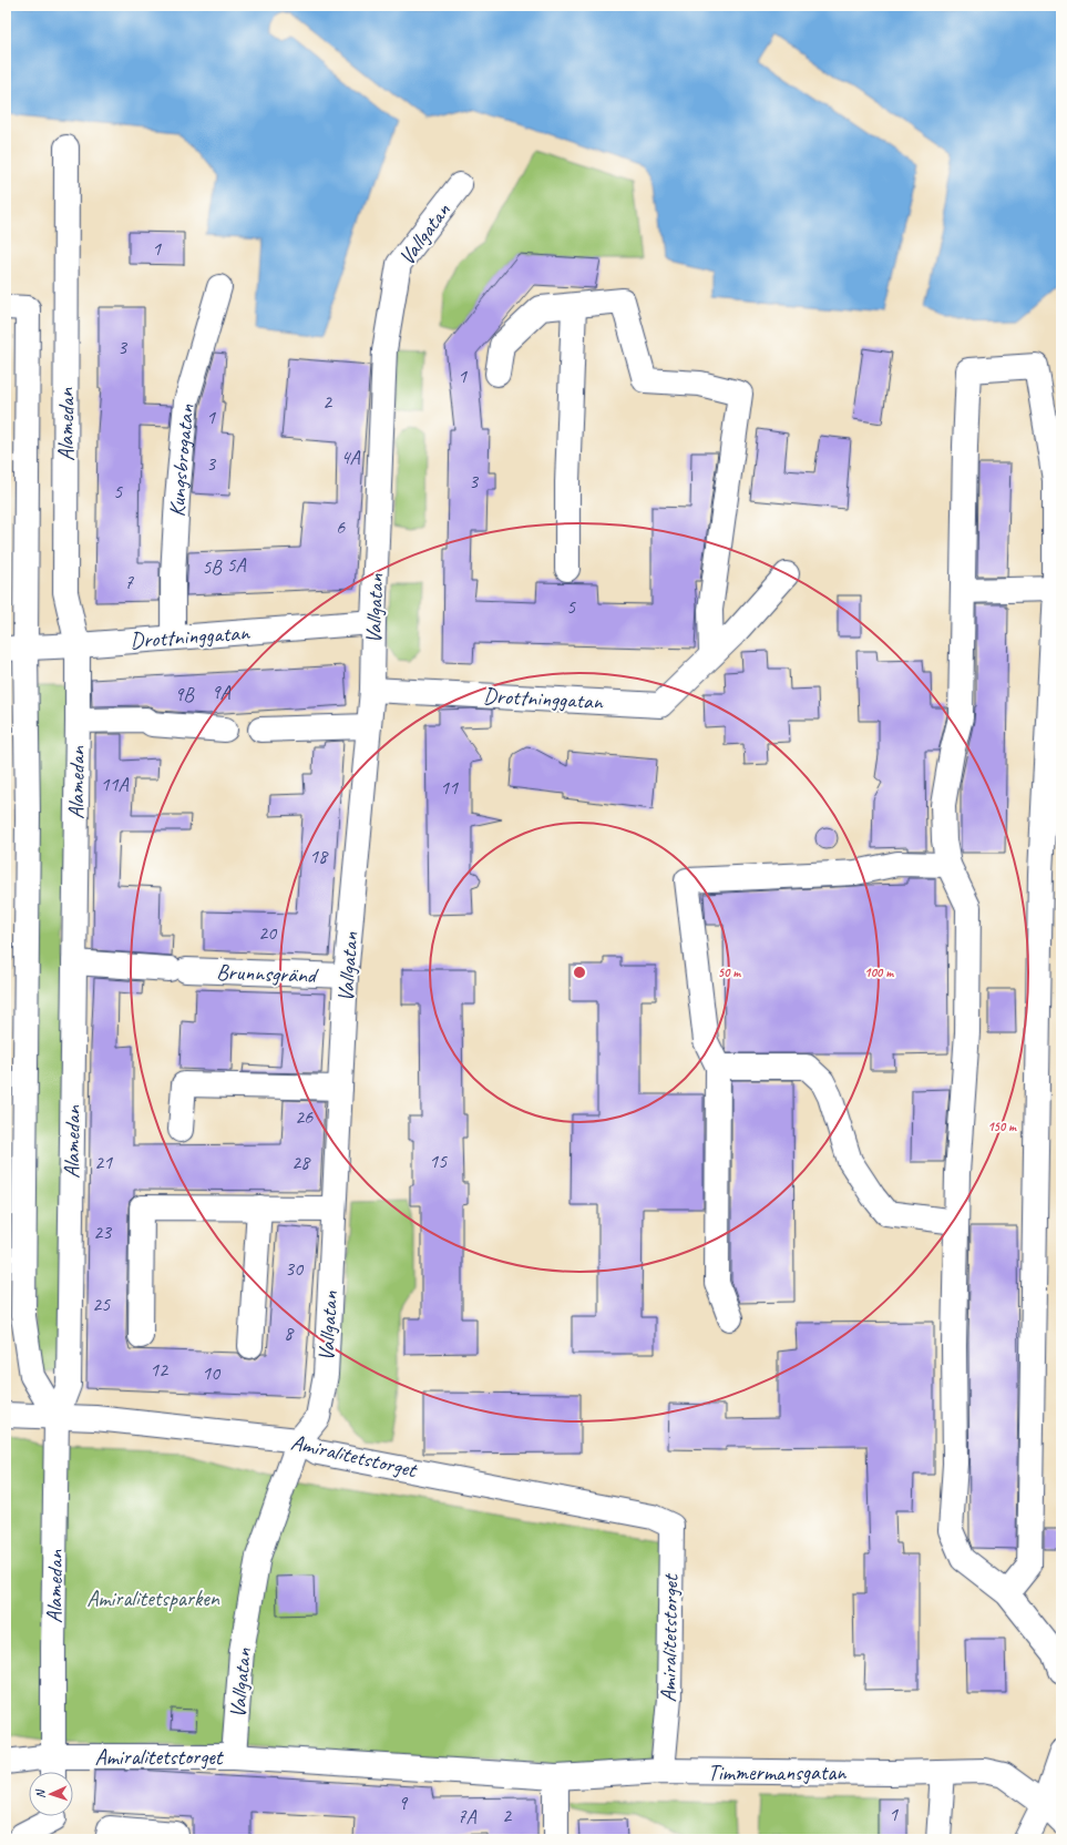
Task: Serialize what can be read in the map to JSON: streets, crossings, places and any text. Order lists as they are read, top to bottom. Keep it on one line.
{"streets":{"street":["Vallgatan","Alamedan","Kungsbrogatan","Drottninggatan","Brunnsgränd","Amiralitetstorget","Timmermansgatan"]},"crossings":[["Vallgatan","Drottninggatan"],["Vallgatan","Brunnsgränd"],["Vallgatan","Amiralitetstorget"],["Alamedan","Drottninggatan"],["Alamedan","Brunnsgränd"],["Alamedan","Amiralitetstorget"],["Kungsbrogatan","Drottninggatan"],["Amiralitetstorget","Timmermansgatan"]],"parks":["Amiralitetsparken"],"house_numbers":["1","3","1","2","1","4A","3","3","5","6","5A","5B","7","5","9A","9B","11A","11","18","20","26","15","21","28","23","30","25","8","12","10","9","1","2","7A"],"north":"left","rings":["50 m","100 m","150 m"]}
